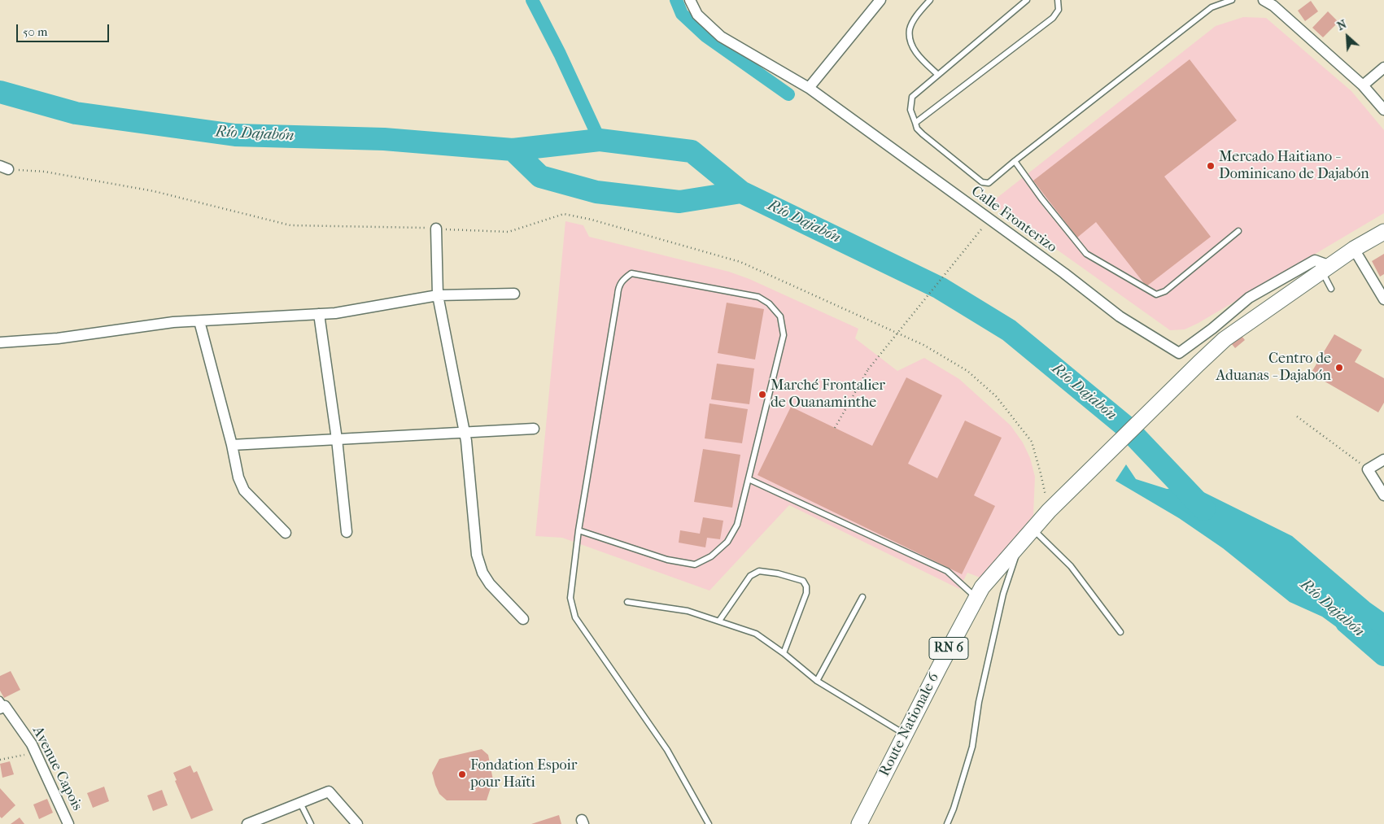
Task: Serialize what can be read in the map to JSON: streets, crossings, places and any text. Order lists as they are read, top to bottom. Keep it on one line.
{"streets":{"main road":["RN 6","Route Nationale 6"],"street":["Calle Fronterizo","Avenue Capois"]},"crossings":[["Calle Fronterizo","Route Nationale 6"]],"water":["Río Dajabón"],"places":["Mercado Haitiano - Dominicano de Dajabón","Centro de Aduanas - Dajabón","Marché Frontalier de Ouanaminthe","Fondation Espoir pour Haïti"],"scale_bar":"50 m","north":"top left"}
